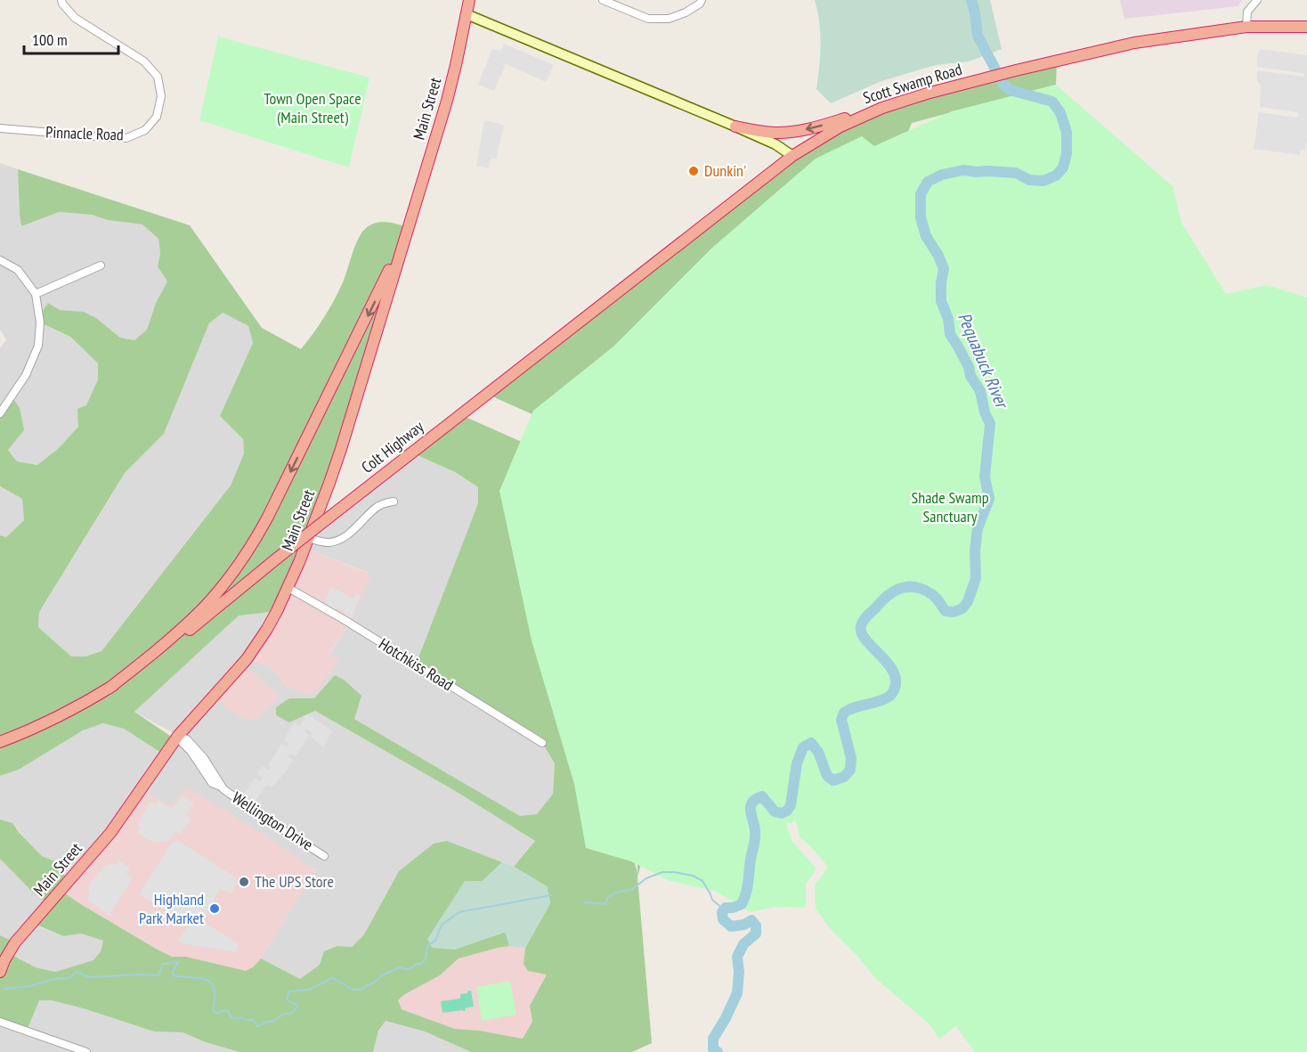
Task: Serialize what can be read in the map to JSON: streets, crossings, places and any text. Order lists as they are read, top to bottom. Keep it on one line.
{"streets":{"highway":["Scott Swamp Road","Main Street","Colt Highway"],"street":["Pinnacle Road","Hotchkiss Road","Wellington Drive"]},"crossings":[["Scott Swamp Road","Colt Highway"],["Main Street","Hotchkiss Road"],["Main Street","Wellington Drive"]],"water":["Pequabuck River"],"parks":["Town Open Space (Main Street)","Shade Swamp Sanctuary"],"places":["Dunkin'","The UPS Store","Highland Park Market"],"scale_bar":"100 m"}
